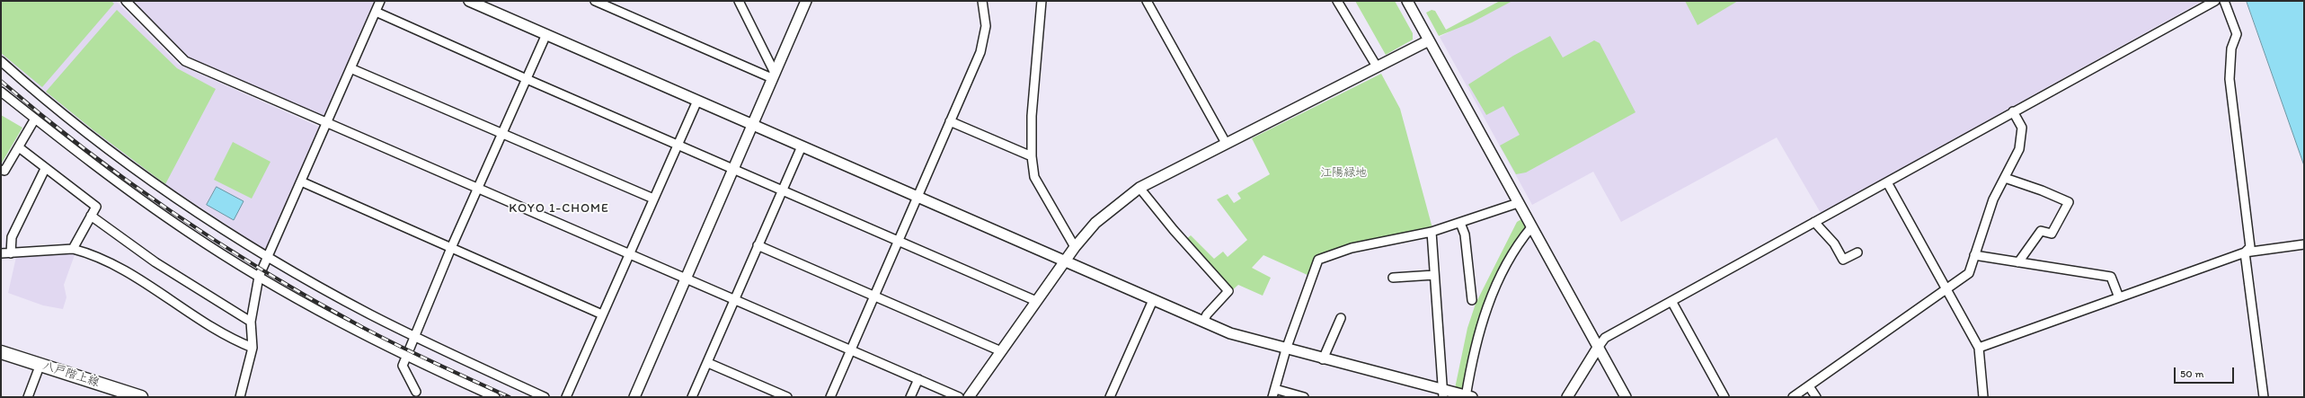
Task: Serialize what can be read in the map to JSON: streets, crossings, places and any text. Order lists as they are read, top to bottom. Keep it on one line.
{"streets":{"main road":["八戸階上線"]},"districts":["KOYO 1-CHOME"],"parks":["江陽緑地"],"scale_bar":"50 m"}
